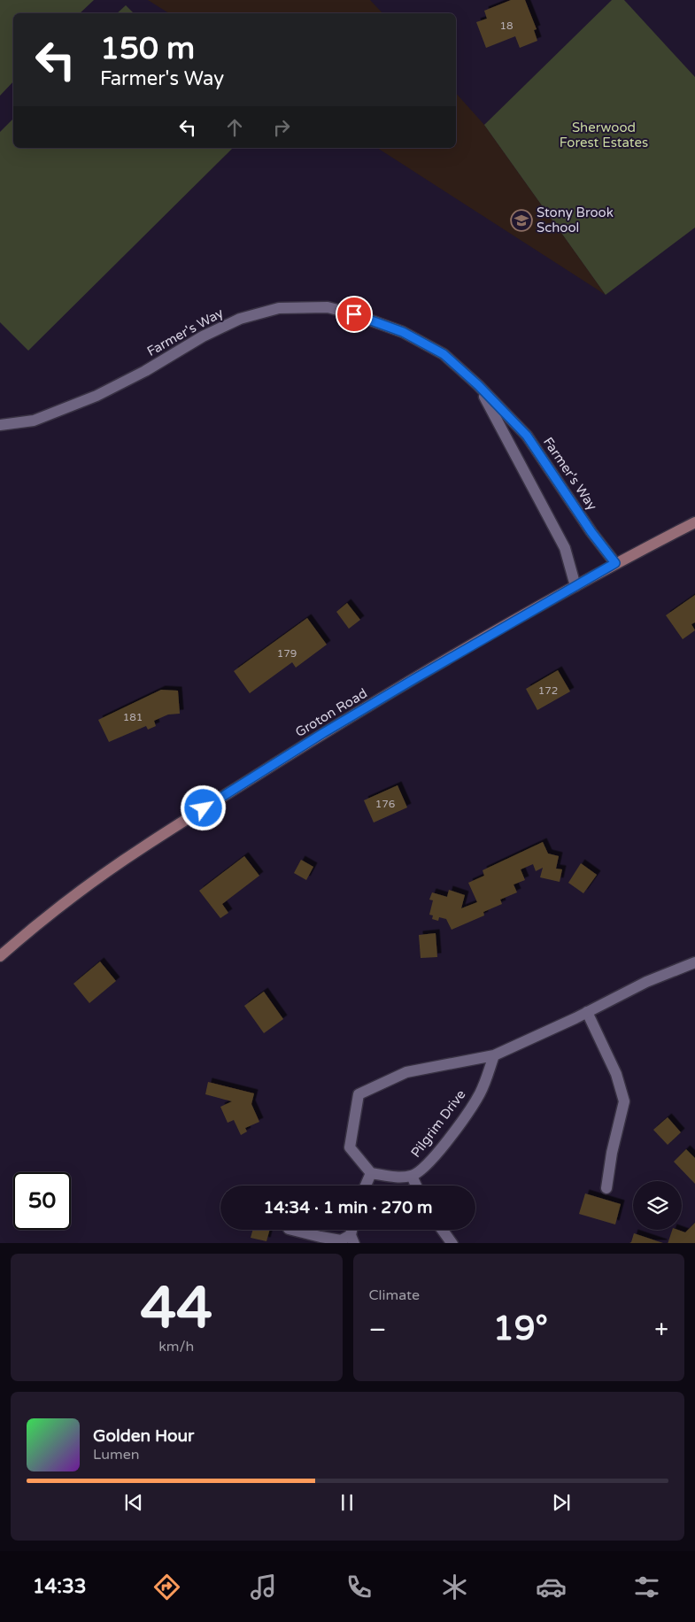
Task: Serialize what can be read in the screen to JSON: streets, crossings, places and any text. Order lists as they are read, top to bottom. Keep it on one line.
{"streets":{"main road":["Groton Road"],"street":["Farmer's Way","Pilgrim Drive"]},"crossings":[["Farmer's Way","Groton Road"]],"parks":["Sherwood Forest Estates"],"places":{"school or university":["Stony Brook School"]},"house_numbers":["18","179","172","181","176"],"page":{"turn":["150 m","Farmer's Way"],"limit":"50","trip":"14:34 · 1 min · 270 m","tile":[["44","km/h"],"Climate"],"heat":["−","19°","+"],"song":["Golden Hour","Lumen"],"tabs":"14:33"}}
